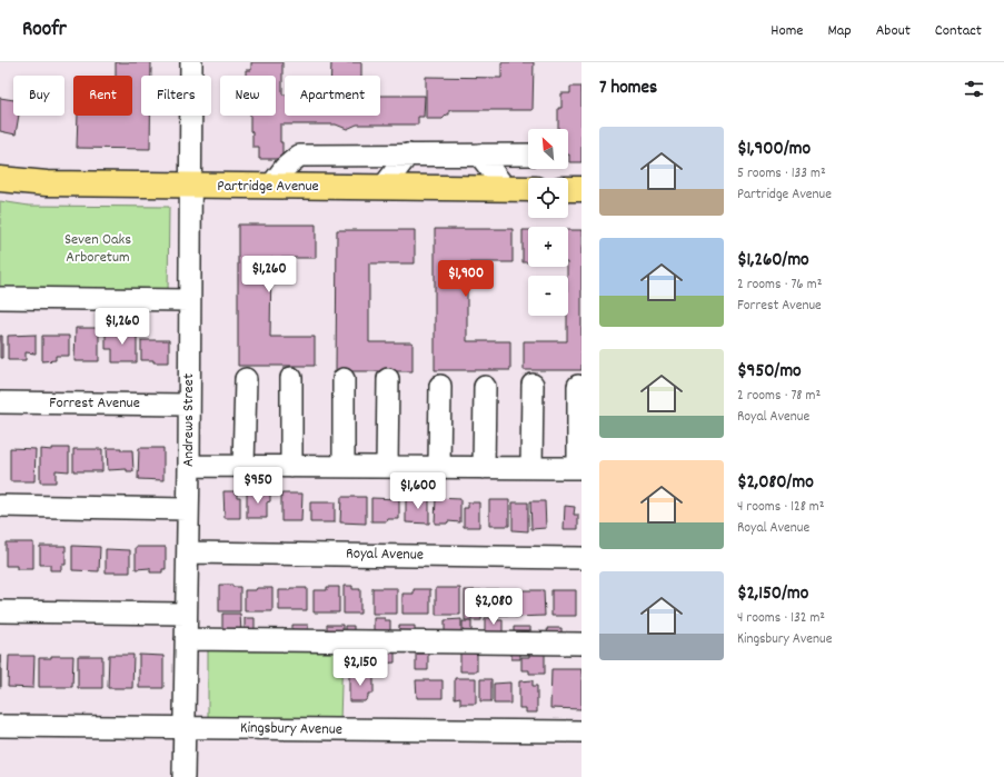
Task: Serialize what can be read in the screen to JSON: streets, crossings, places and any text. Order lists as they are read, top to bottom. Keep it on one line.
{"streets":{"main road":["Partridge Avenue"],"street":["Forrest Avenue","Andrews Street","Royal Avenue","Kingsbury Avenue"]},"crossings":[["Partridge Avenue","Andrews Street"],["Forrest Avenue","Andrews Street"],["Andrews Street","Royal Avenue"],["Andrews Street","Kingsbury Avenue"]],"parks":["Seven Oaks Arboretum"],"north":"top left","page":{"header":"Roofr","nav":["Home","Map","About","Contact"],"heading":"7 homes","chip":["Buy","Rent","Filters","New","Apartment"],"list":[{"name":"$1,900/mo","note":"5 rooms · 133 m² · Partridge Avenue"},{"name":"$1,260/mo","note":"2 rooms · 76 m² · Forrest Avenue"},{"name":"$950/mo","note":"2 rooms · 78 m² · Royal Avenue"},{"name":"$2,080/mo","note":"4 rooms · 128 m² · Royal Avenue"},{"name":"$2,150/mo","note":"4 rooms · 132 m² · Kingsbury Avenue"}],"map_buttons":["+","−"],"price":["$1,260","$1,900","$1,260","$950","$1,600","$2,080","$2,150"]}}
